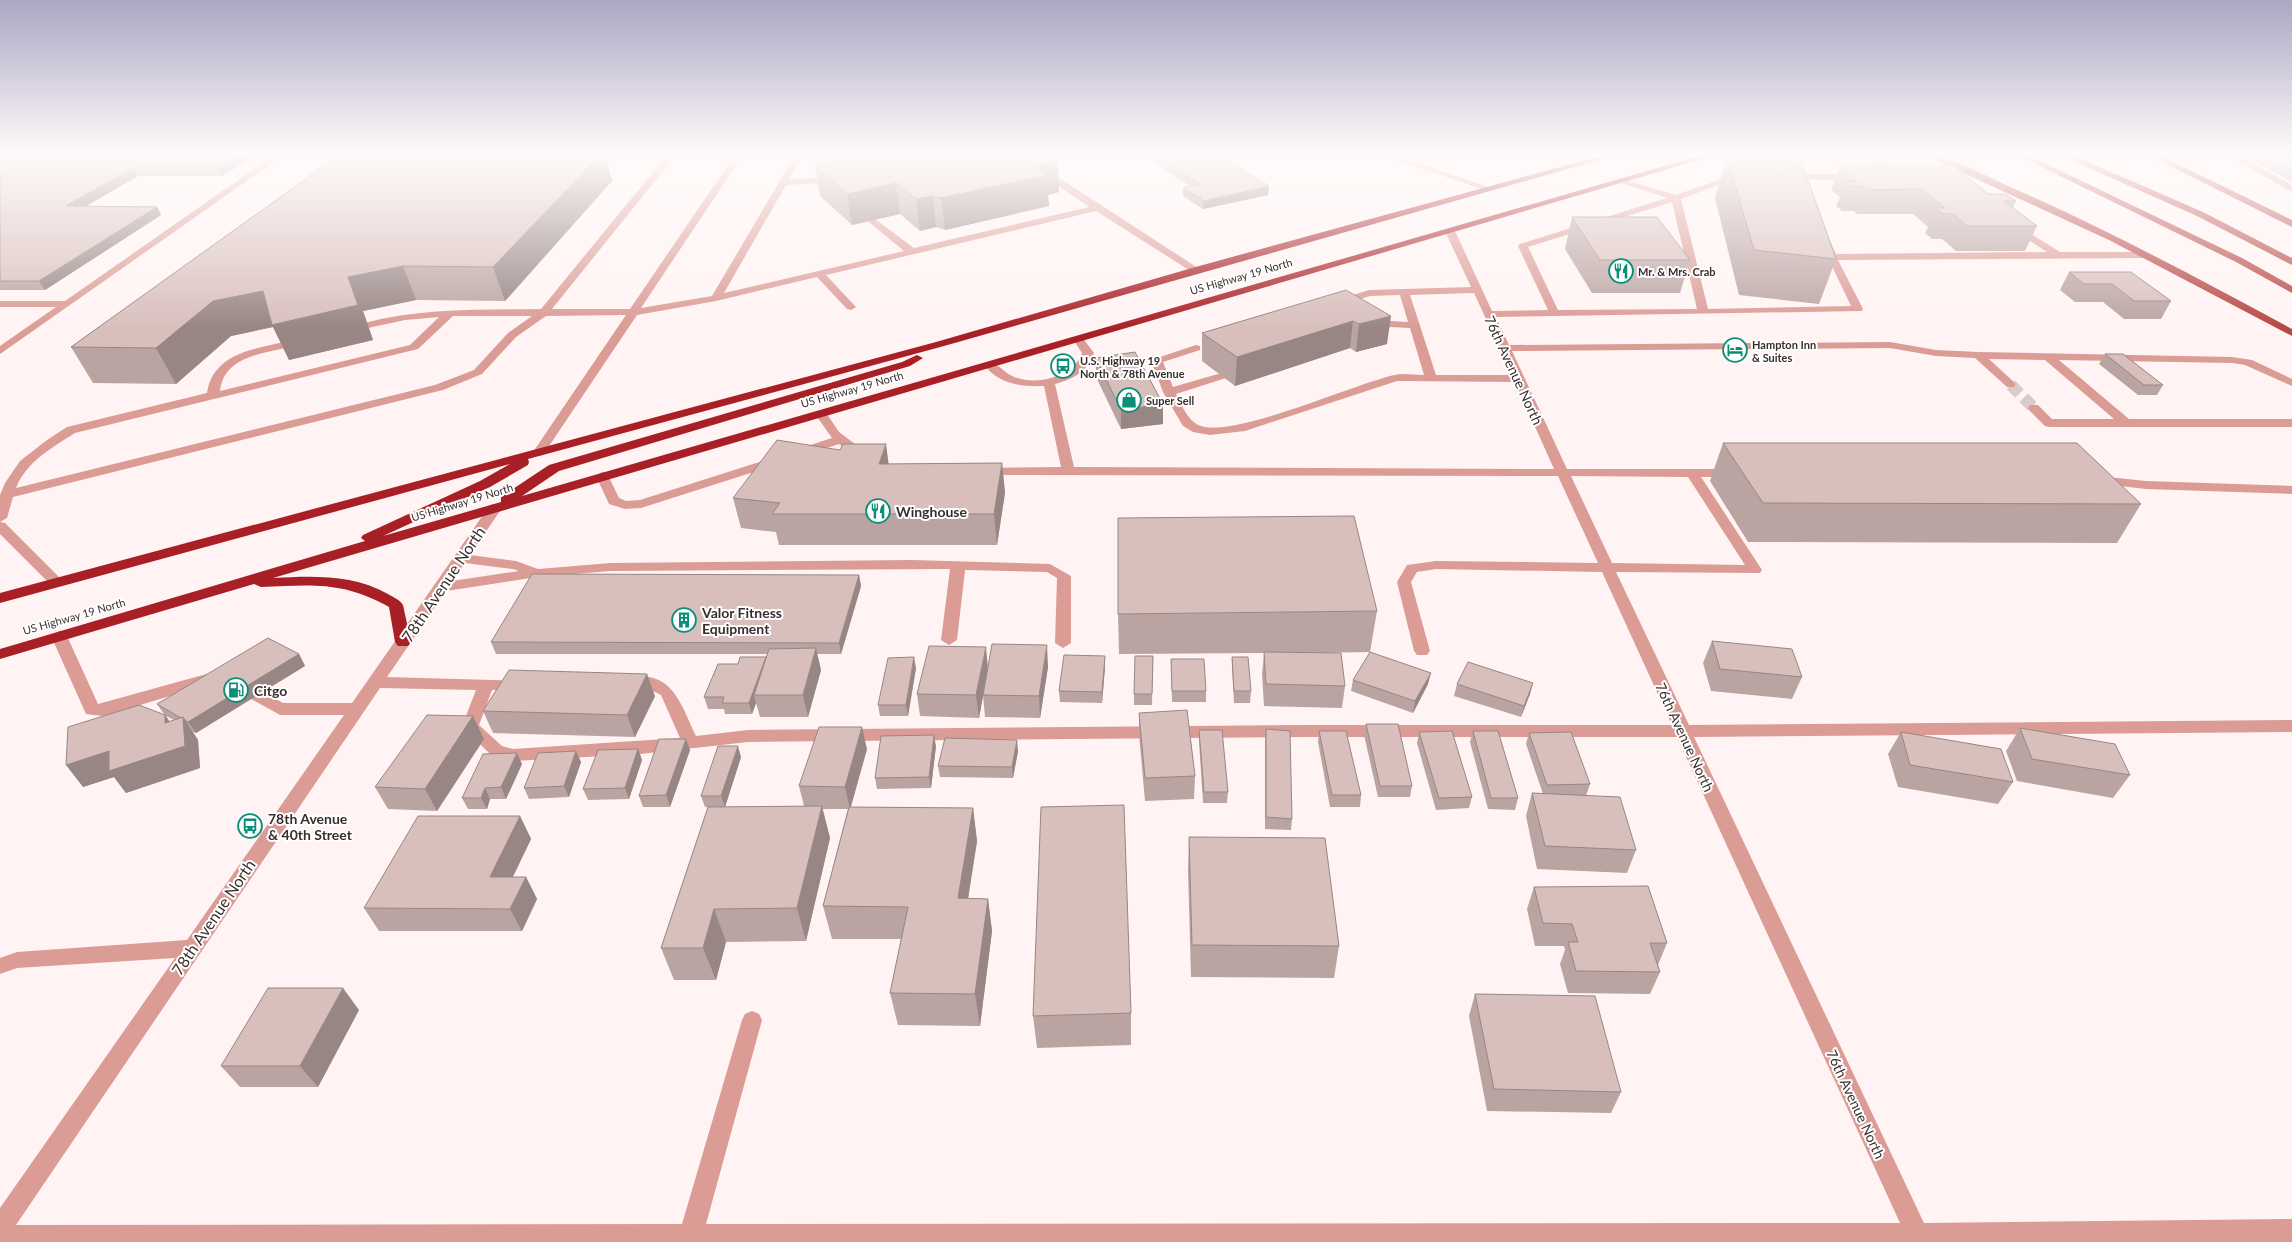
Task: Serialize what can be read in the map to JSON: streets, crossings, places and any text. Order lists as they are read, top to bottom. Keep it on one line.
{"streets":{"highway":["US Highway 19 North"],"street":["76th Avenue North","78th Avenue North"]},"crossings":[["US Highway 19 North","76th Avenue North"],["US Highway 19 North","78th Avenue North"]],"places":{"restaurant":["Mr. & Mrs. Crab","Winghouse"],"hotel":["Hampton Inn & Suites"],"bus stop":["U.S. Highway 19 North & 78th Avenue","78th Avenue & 40th Street"],"shop":["Super Sell"],"building":["Valor Fitness Equipment"],"fuel station":["Citgo"]}}
